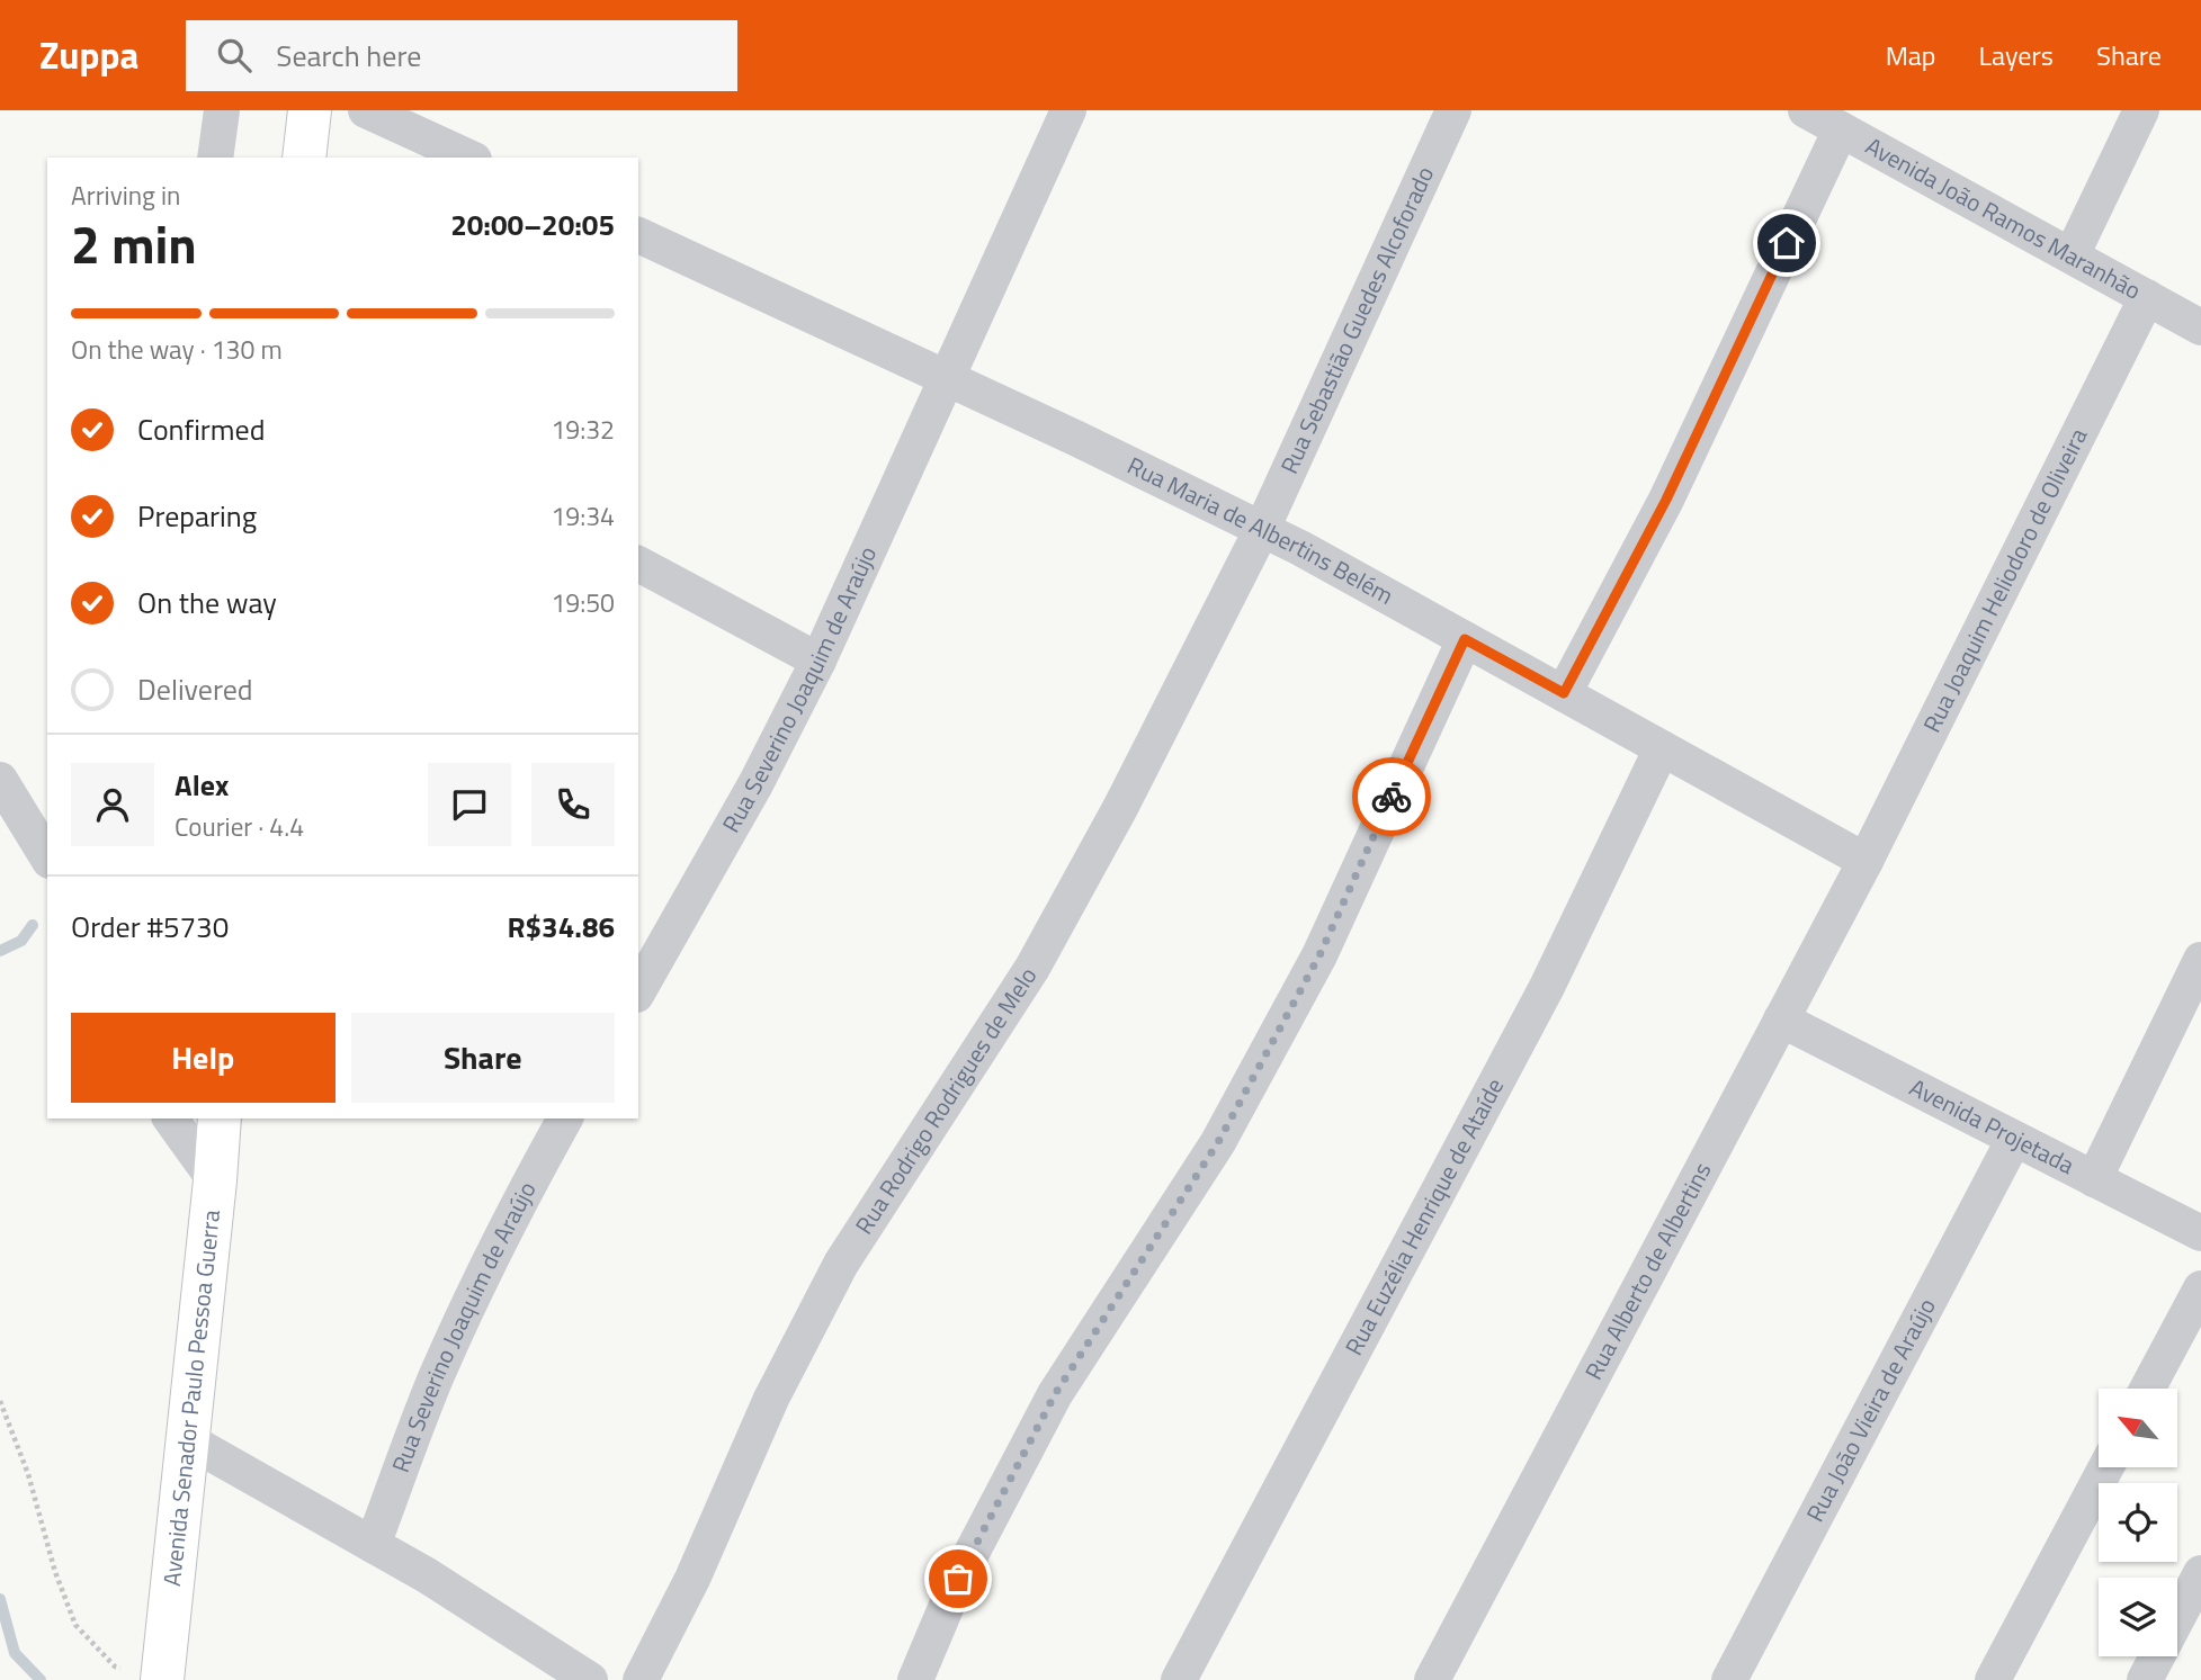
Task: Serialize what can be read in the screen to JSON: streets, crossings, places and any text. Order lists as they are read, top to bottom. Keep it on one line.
{"streets":{"main road":["Avenida Senador Paulo Pessoa Guerra"],"street":["Avenida João Ramos Maranhão","Rua Sebastião Guedes Alcoforado","Rua Maria de Albertins Belém","Rua Joaquim Heliodoro de Oliveira","Rua Severino Joaquim de Araújo","Rua Rodrigo Rodrigues de Melo","Avenida Projetada","Rua Euzélia Henrique de Ataíde","Rua Alberto de Albertins","Rua João Vieira de Araújo"]},"crossings":[["Avenida João Ramos Maranhão","Rua Joaquim Heliodoro de Oliveira"],["Rua Sebastião Guedes Alcoforado","Rua Maria de Albertins Belém"],["Rua Sebastião Guedes Alcoforado","Rua Rodrigo Rodrigues de Melo"],["Rua Maria de Albertins Belém","Rua Joaquim Heliodoro de Oliveira"],["Rua Maria de Albertins Belém","Rua Severino Joaquim de Araújo"],["Rua Maria de Albertins Belém","Rua Rodrigo Rodrigues de Melo"],["Rua Maria de Albertins Belém","Rua Euzélia Henrique de Ataíde"],["Rua Maria de Albertins Belém","Rua Alberto de Albertins"],["Rua Joaquim Heliodoro de Oliveira","Rua Alberto de Albertins"],["Avenida Projetada","Rua Alberto de Albertins"],["Avenida Projetada","Rua João Vieira de Araújo"]],"north":"top left","page":{"header":"Zuppa","search":"Search here","nav":["Map","Layers","Share"],"heading":["2 min","Arriving in","20:00–20:05"],"panel":["Alex","Courier · 4.4","Order #5730","R$34.86"],"bar":"On the way · 130 m","list":[["Confirmed","19:32"],["Preparing","19:34"],["On the way","19:50"],"Delivered"],"buttons":["Help","Share"]}}
